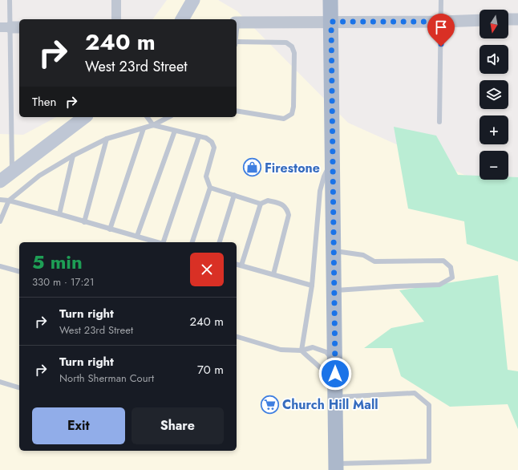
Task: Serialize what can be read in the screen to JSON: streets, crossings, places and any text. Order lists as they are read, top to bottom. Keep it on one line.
{"places":{"shop":["Firestone"],"supermarket":["Church Hill Mall"]},"north":"bottom","page":{"map_buttons":["+","−"],"turn":["240 m","West 23rd Street"],"then":"Then","heading":["5 min","330 m · 17:21"],"list":[{"name":"Turn right","note":"West 23rd Street","value":"240 m"},{"name":"Turn right","note":"North Sherman Court","value":"70 m"}],"buttons":["Exit","Share"]}}
